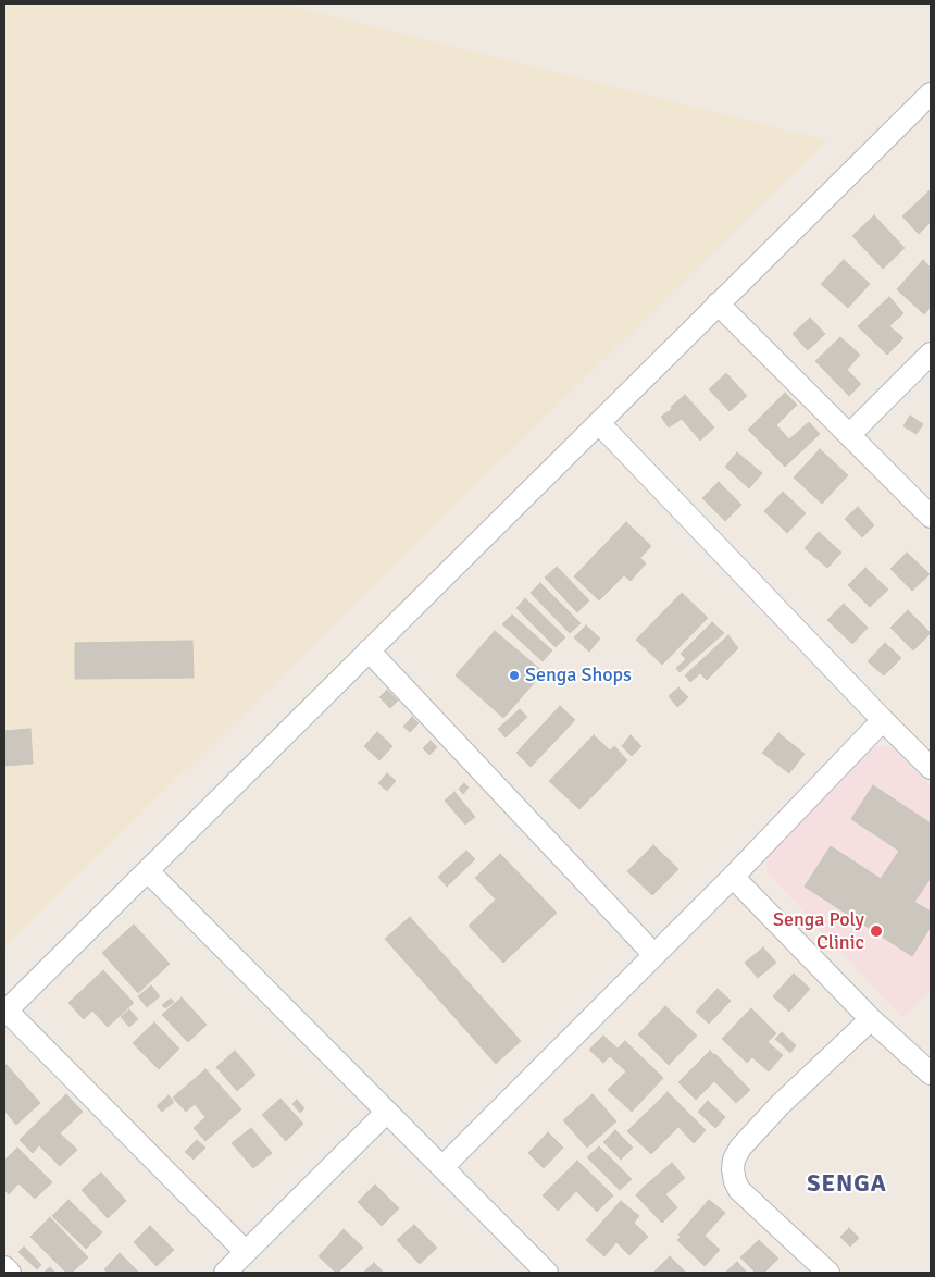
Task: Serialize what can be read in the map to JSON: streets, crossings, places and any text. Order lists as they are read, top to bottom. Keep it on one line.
{"districts":["SENGA"],"places":["Senga Shops","Senga Poly Clinic"]}
